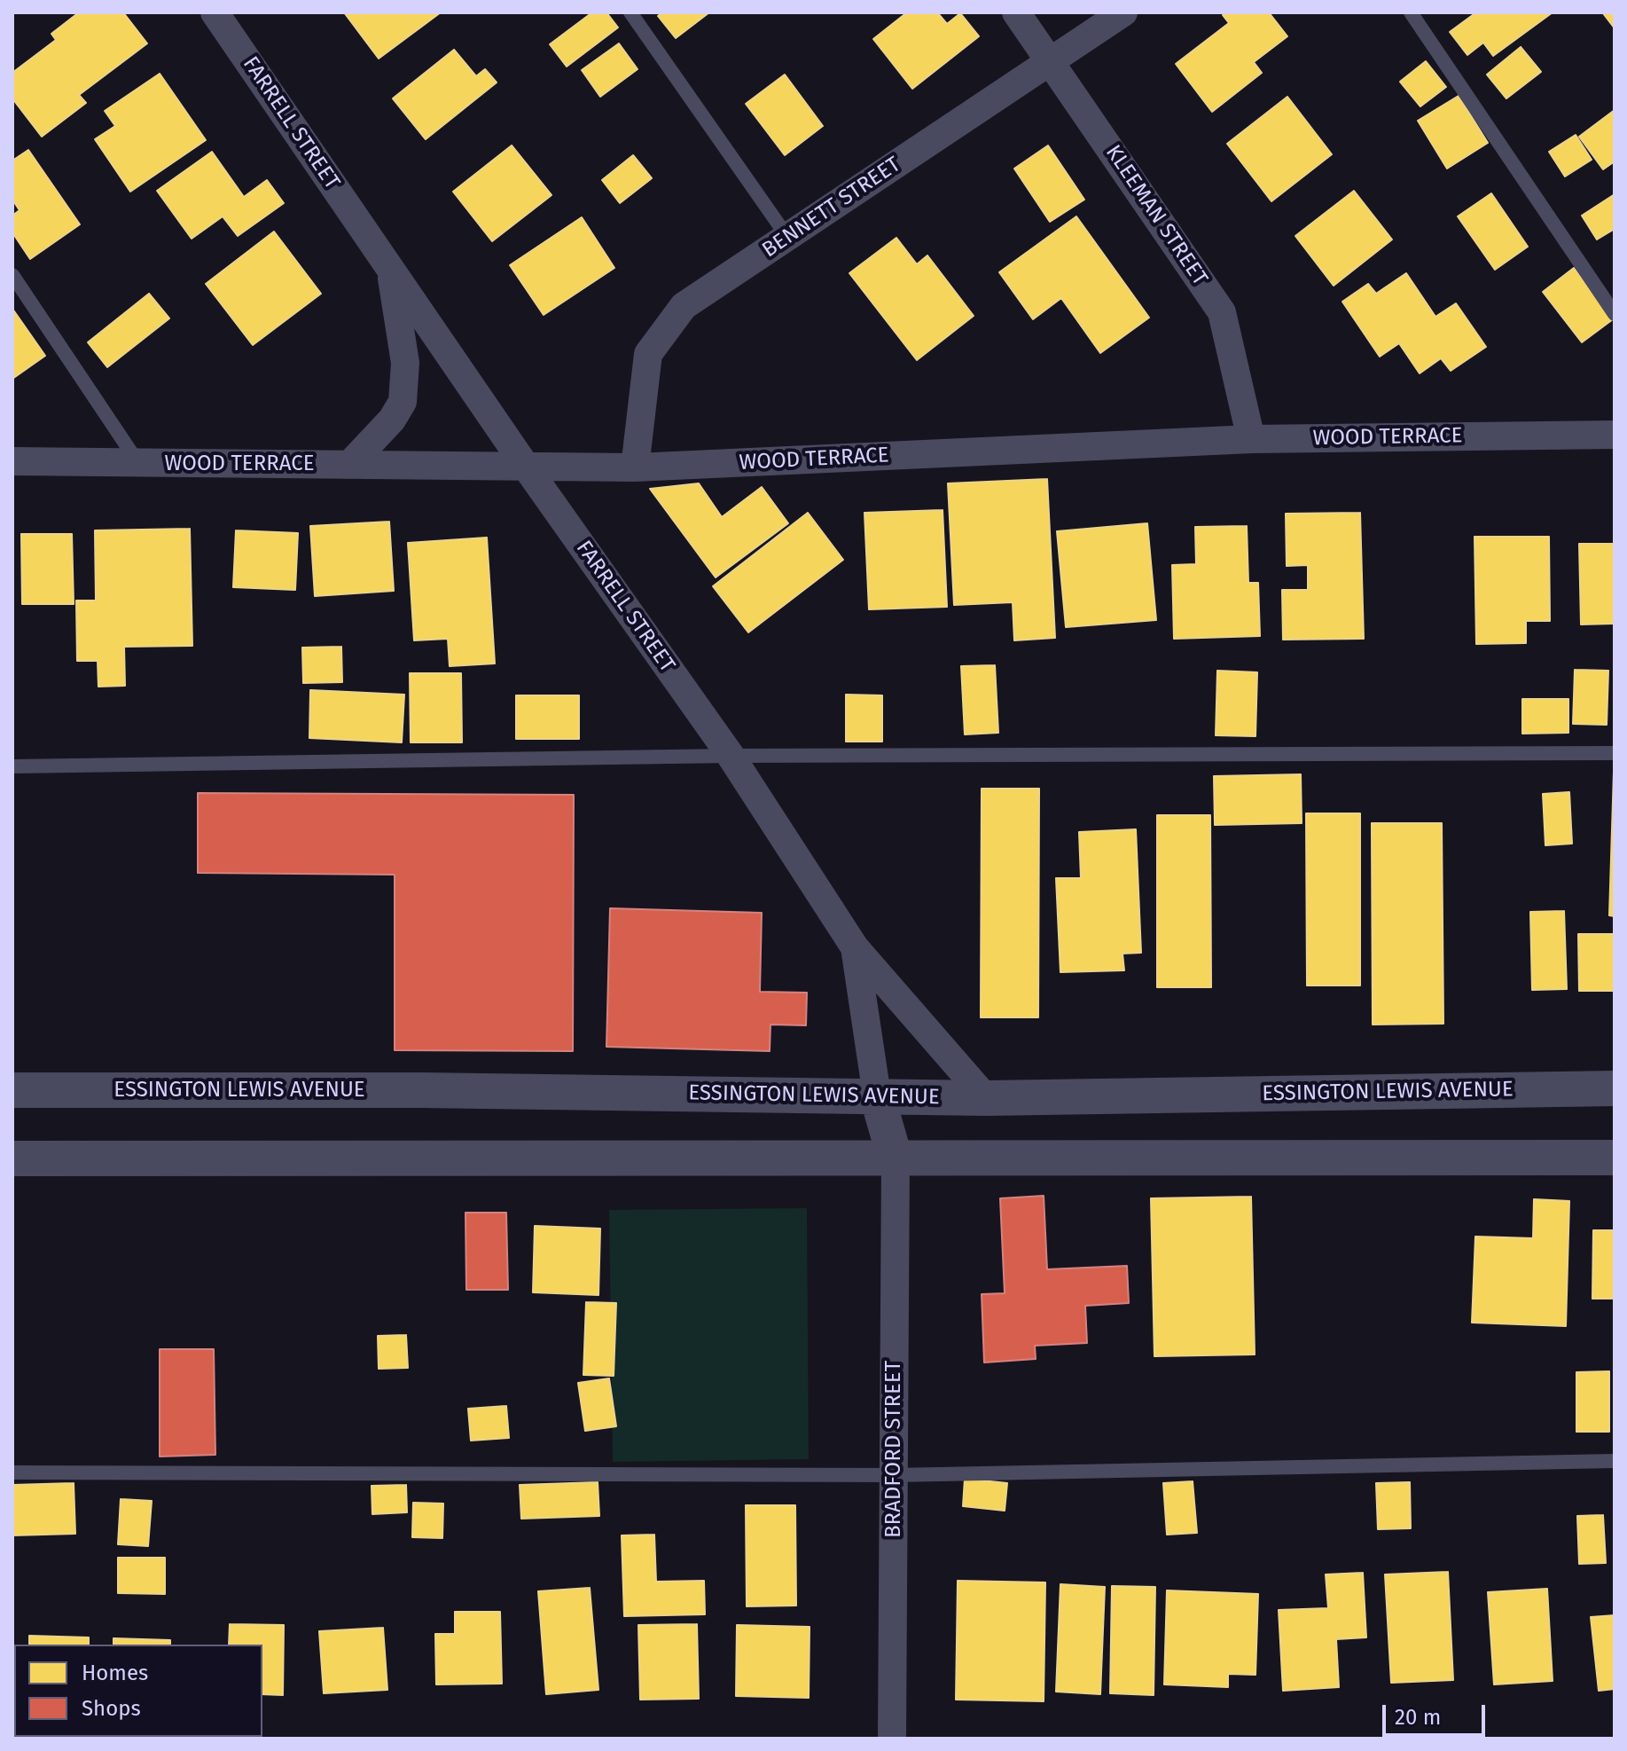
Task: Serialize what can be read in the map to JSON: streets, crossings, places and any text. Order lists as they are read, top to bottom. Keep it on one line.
{"streets":{"street":["FARRELL STREET","BENNETT STREET","KLEEMAN STREET","WOOD TERRACE","ESSINGTON LEWIS AVENUE","BRADFORD STREET"]},"crossings":[["FARRELL STREET","WOOD TERRACE"],["FARRELL STREET","ESSINGTON LEWIS AVENUE"],["BENNETT STREET","KLEEMAN STREET"],["BENNETT STREET","WOOD TERRACE"],["KLEEMAN STREET","WOOD TERRACE"]],"legend":["Homes","Shops"],"scale_bar":"20 m"}
